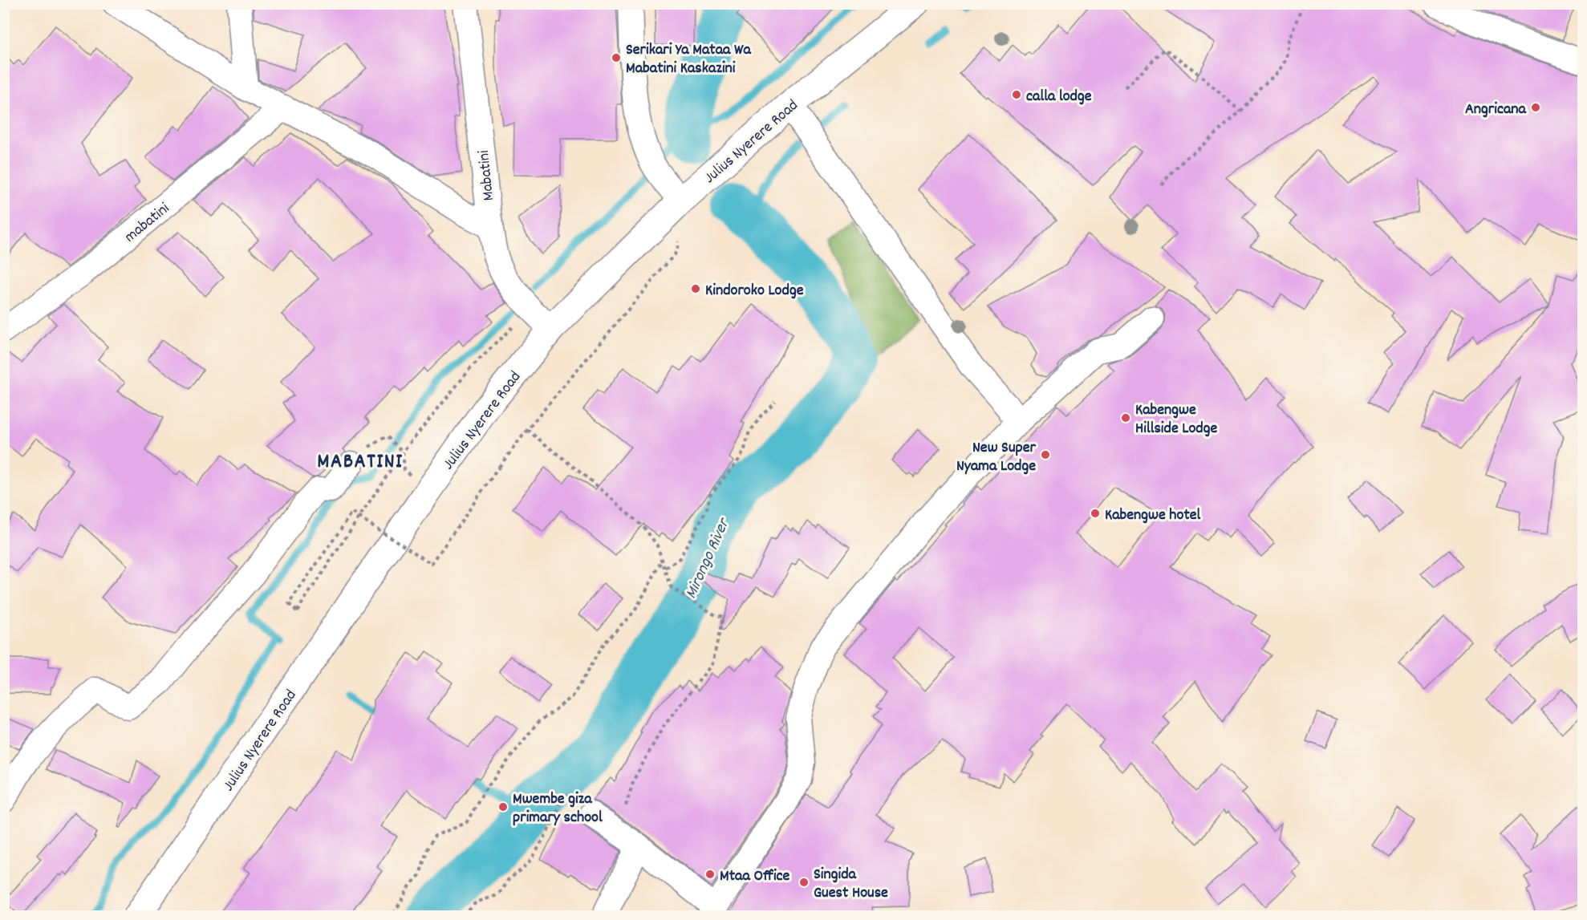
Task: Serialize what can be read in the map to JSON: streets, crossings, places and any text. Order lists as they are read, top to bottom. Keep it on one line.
{"streets":{"highway":["Julius Nyerere Road"],"street":["Mabatini","mabatini"]},"crossings":[["Julius Nyerere Road","Mabatini"]],"districts":["MABATINI"],"water":["Mirongo River"],"places":["Serikari Ya Mataa Wa Mabatini Kaskazini","calla lodge","Angricana","Kindoroko Lodge","Kabengwe Hillside Lodge","New Super Nyama Lodge","Kabengwe hotel","Mwembe giza primary school","Mtaa Office","Singida Guest House"]}
